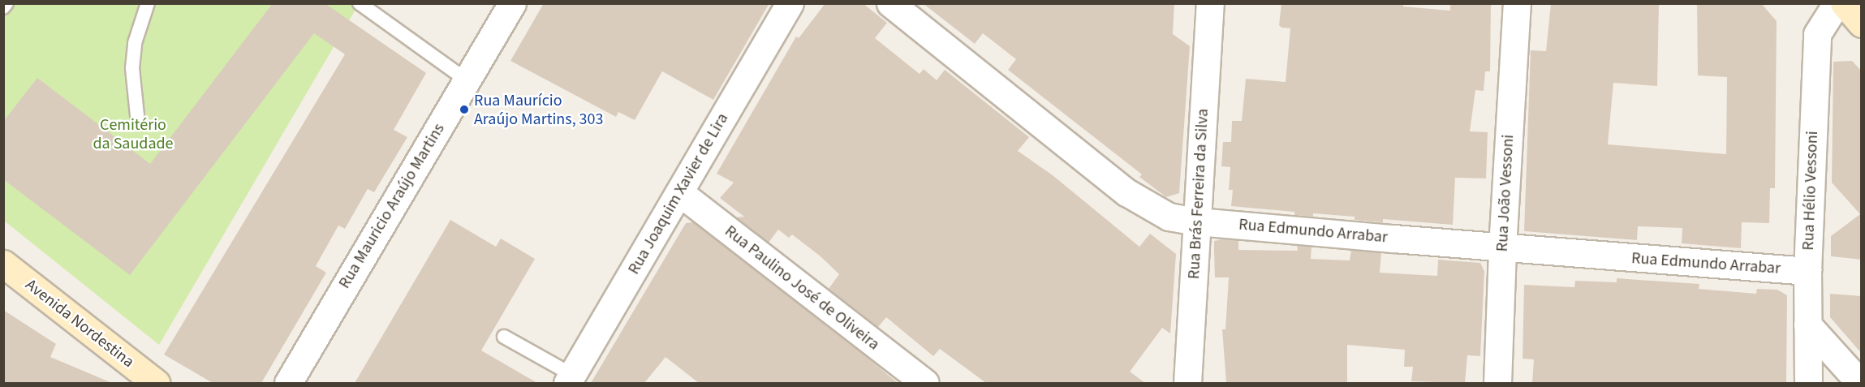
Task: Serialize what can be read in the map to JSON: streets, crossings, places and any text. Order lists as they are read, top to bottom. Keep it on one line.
{"streets":{"main road":["Avenida Nordestina"],"street":["Rua Hélio Vessoni","Rua João Vessoni","Rua Joaquim Xavier de Lira","Rua Brás Ferreira da Silva","Rua Mauricio Araújo Martins","Rua Edmundo Arrabar","Rua Paulino José de Oliveira"]},"crossings":[["Rua Hélio Vessoni","Rua Edmundo Arrabar"],["Rua João Vessoni","Rua Edmundo Arrabar"],["Rua Joaquim Xavier de Lira","Rua Paulino José de Oliveira"],["Rua Brás Ferreira da Silva","Rua Edmundo Arrabar"]],"parks":["Cemitério da Saudade"],"places":["Rua Maurício Araújo Martins, 303"]}
